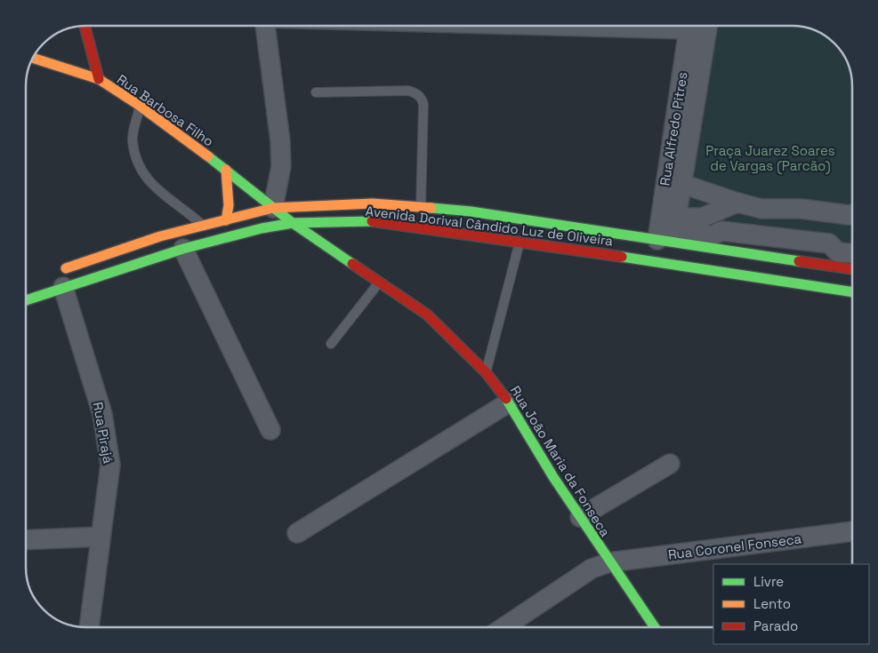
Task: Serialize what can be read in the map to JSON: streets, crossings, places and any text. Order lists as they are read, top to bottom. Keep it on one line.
{"streets":{"main road":["Rua Barbosa Filho","Avenida Dorival Cândido Luz de Oliveira","Rua João Maria da Fonseca"],"street":["Rua Alfredo Pitres","Rua Pirajá","Rua Coronel Fonseca"]},"crossings":[["Rua Barbosa Filho","Avenida Dorival Cândido Luz de Oliveira"],["Rua Barbosa Filho","Rua João Maria da Fonseca"],["Rua Alfredo Pitres","Avenida Dorival Cândido Luz de Oliveira"],["Avenida Dorival Cândido Luz de Oliveira","Rua Pirajá"],["Avenida Dorival Cândido Luz de Oliveira","Rua João Maria da Fonseca"],["Rua João Maria da Fonseca","Rua Coronel Fonseca"]],"parks":["Praça Juarez Soares de Vargas (Parcão)"],"legend":["Livre","Lento","Parado"]}
